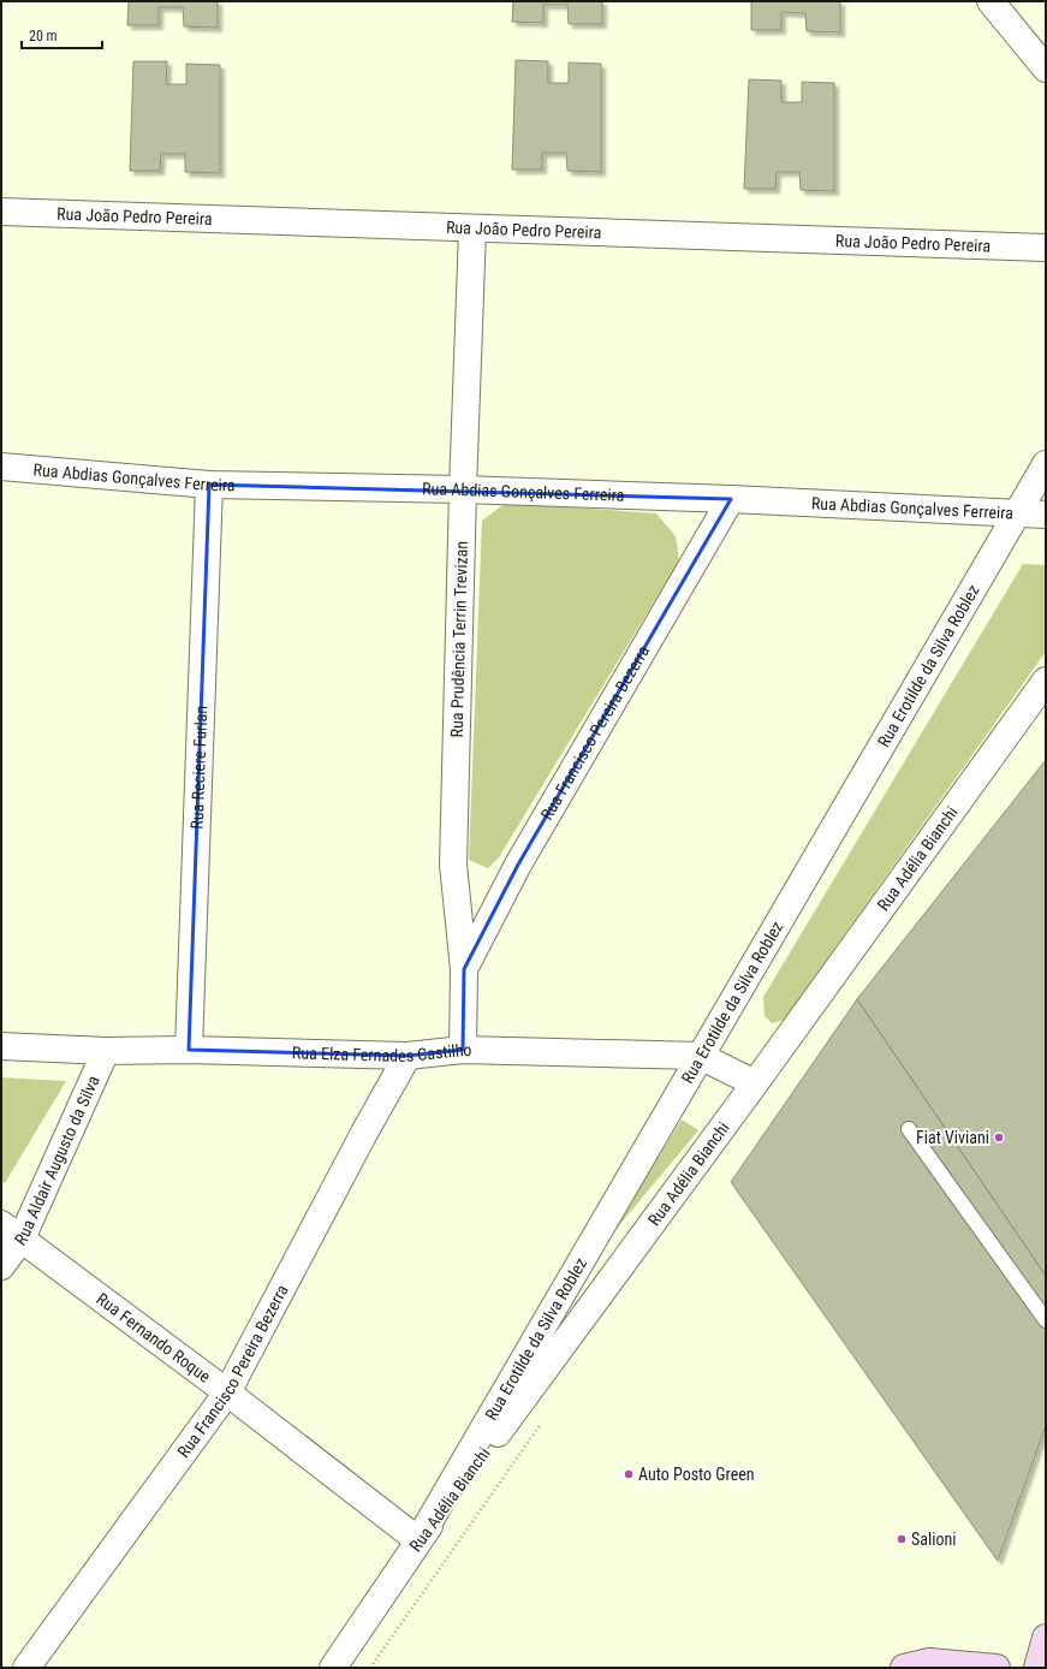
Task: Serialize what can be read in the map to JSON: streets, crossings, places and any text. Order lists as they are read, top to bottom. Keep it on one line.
{"streets":{"street":["Rua João Pedro Pereira","Rua Abdias Gonçalves Ferreira","Rua Prudência Terrin Trevizan","Rua Erotilde da Silva Roblez","Rua Francisco Pereira Bezerra","Rua Reciere Furlan","Rua Adélia Bianchi","Rua Elza Fernades Castilho","Rua Aldair Augusto da Silva","Rua Fernando Roque"]},"crossings":[["Rua João Pedro Pereira","Rua Prudência Terrin Trevizan"],["Rua Abdias Gonçalves Ferreira","Rua Prudência Terrin Trevizan"],["Rua Abdias Gonçalves Ferreira","Rua Erotilde da Silva Roblez"],["Rua Abdias Gonçalves Ferreira","Rua Francisco Pereira Bezerra"],["Rua Abdias Gonçalves Ferreira","Rua Reciere Furlan"],["Rua Prudência Terrin Trevizan","Rua Francisco Pereira Bezerra"],["Rua Prudência Terrin Trevizan","Rua Elza Fernades Castilho"],["Rua Erotilde da Silva Roblez","Rua Adélia Bianchi"],["Rua Erotilde da Silva Roblez","Rua Elza Fernades Castilho"],["Rua Erotilde da Silva Roblez","Rua Fernando Roque"],["Rua Francisco Pereira Bezerra","Rua Elza Fernades Castilho"],["Rua Francisco Pereira Bezerra","Rua Fernando Roque"],["Rua Reciere Furlan","Rua Elza Fernades Castilho"],["Rua Adélia Bianchi","Rua Elza Fernades Castilho"],["Rua Adélia Bianchi","Rua Fernando Roque"],["Rua Elza Fernades Castilho","Rua Aldair Augusto da Silva"],["Rua Aldair Augusto da Silva","Rua Fernando Roque"]],"places":["Fiat Viviani","Auto Posto Green","Salioni"],"scale_bar":"20 m"}
